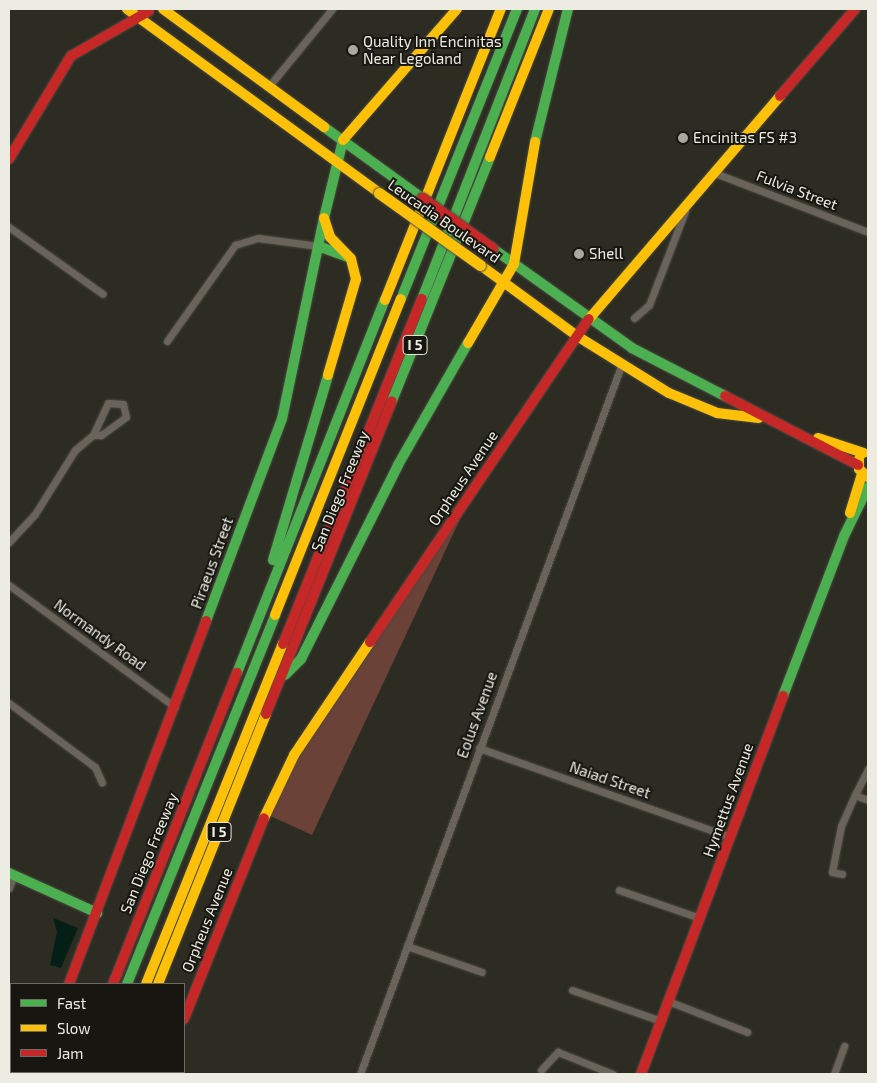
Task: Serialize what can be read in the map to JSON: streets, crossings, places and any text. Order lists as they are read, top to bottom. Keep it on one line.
{"streets":{"main road":["Leucadia Boulevard","I 5","Orpheus Avenue","San Diego Freeway","Piraeus Street","Hymettus Avenue"],"street":["Fulvia Street","Normandy Road","Eolus Avenue","Naiad Street"]},"crossings":[["Fulvia Street","Orpheus Avenue"],["Leucadia Boulevard","Orpheus Avenue"],["Leucadia Boulevard","Piraeus Street"],["Leucadia Boulevard","Eolus Avenue"],["Leucadia Boulevard","Hymettus Avenue"],["Piraeus Street","Normandy Road"],["Eolus Avenue","Naiad Street"],["Naiad Street","Hymettus Avenue"]],"places":["Quality Inn Encinitas Near Legoland","Encinitas FS #3","Shell"],"legend":["Fast","Slow","Jam"]}
